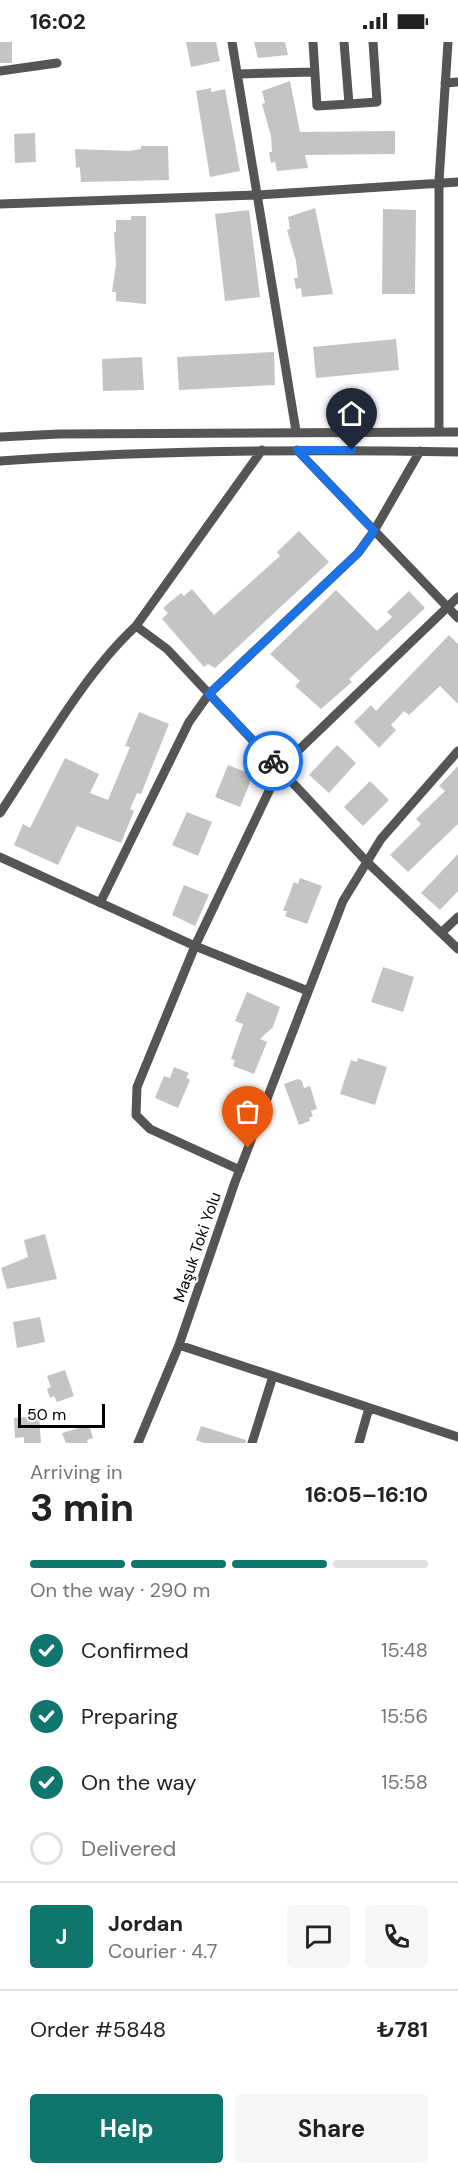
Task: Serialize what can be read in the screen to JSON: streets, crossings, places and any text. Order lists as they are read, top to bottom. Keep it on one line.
{"streets":{"street":["Maşuk Toki Yolu"]},"scale_bar":"50 m","page":{"status":"16:02","scale":"50 m","heading":["3 min","Arriving in","16:05–16:10"],"panel":["Jordan","Courier · 4.7","Order #5848","₺781"],"bar":"On the way · 290 m","list":[["Confirmed","15:48"],["Preparing","15:56"],["On the way","15:58"],"Delivered"],"round":"J","buttons":["Help","Share"]}}
